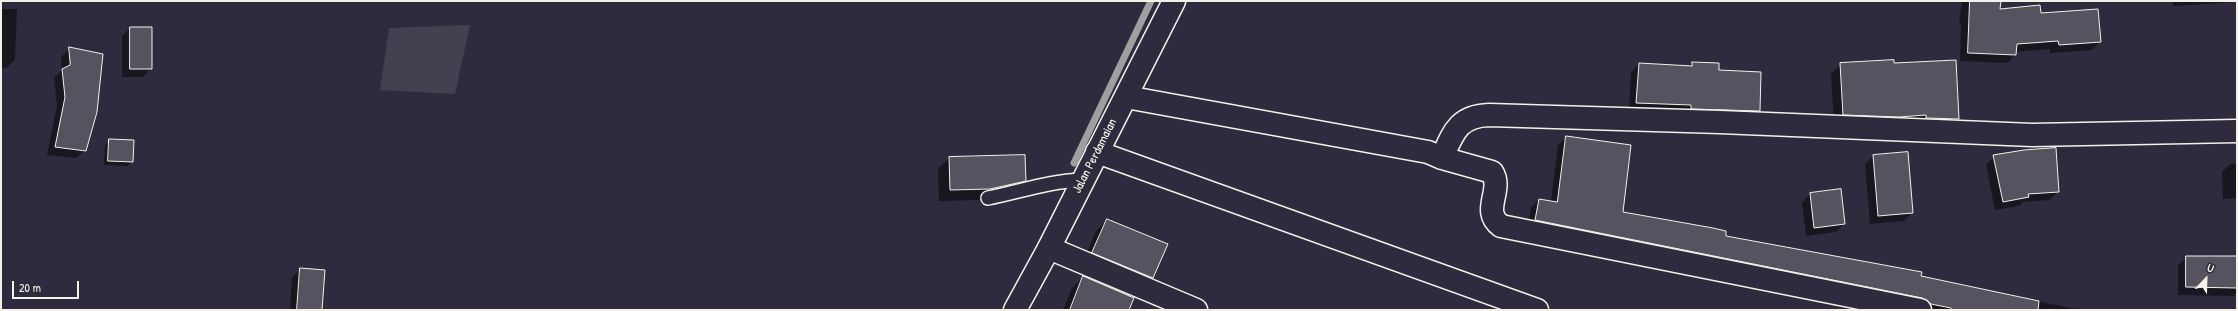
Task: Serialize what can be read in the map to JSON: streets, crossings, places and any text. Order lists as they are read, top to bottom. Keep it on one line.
{"streets":{"street":["Jalan Perdamaian"]},"scale_bar":"20 m","north":"top right"}
